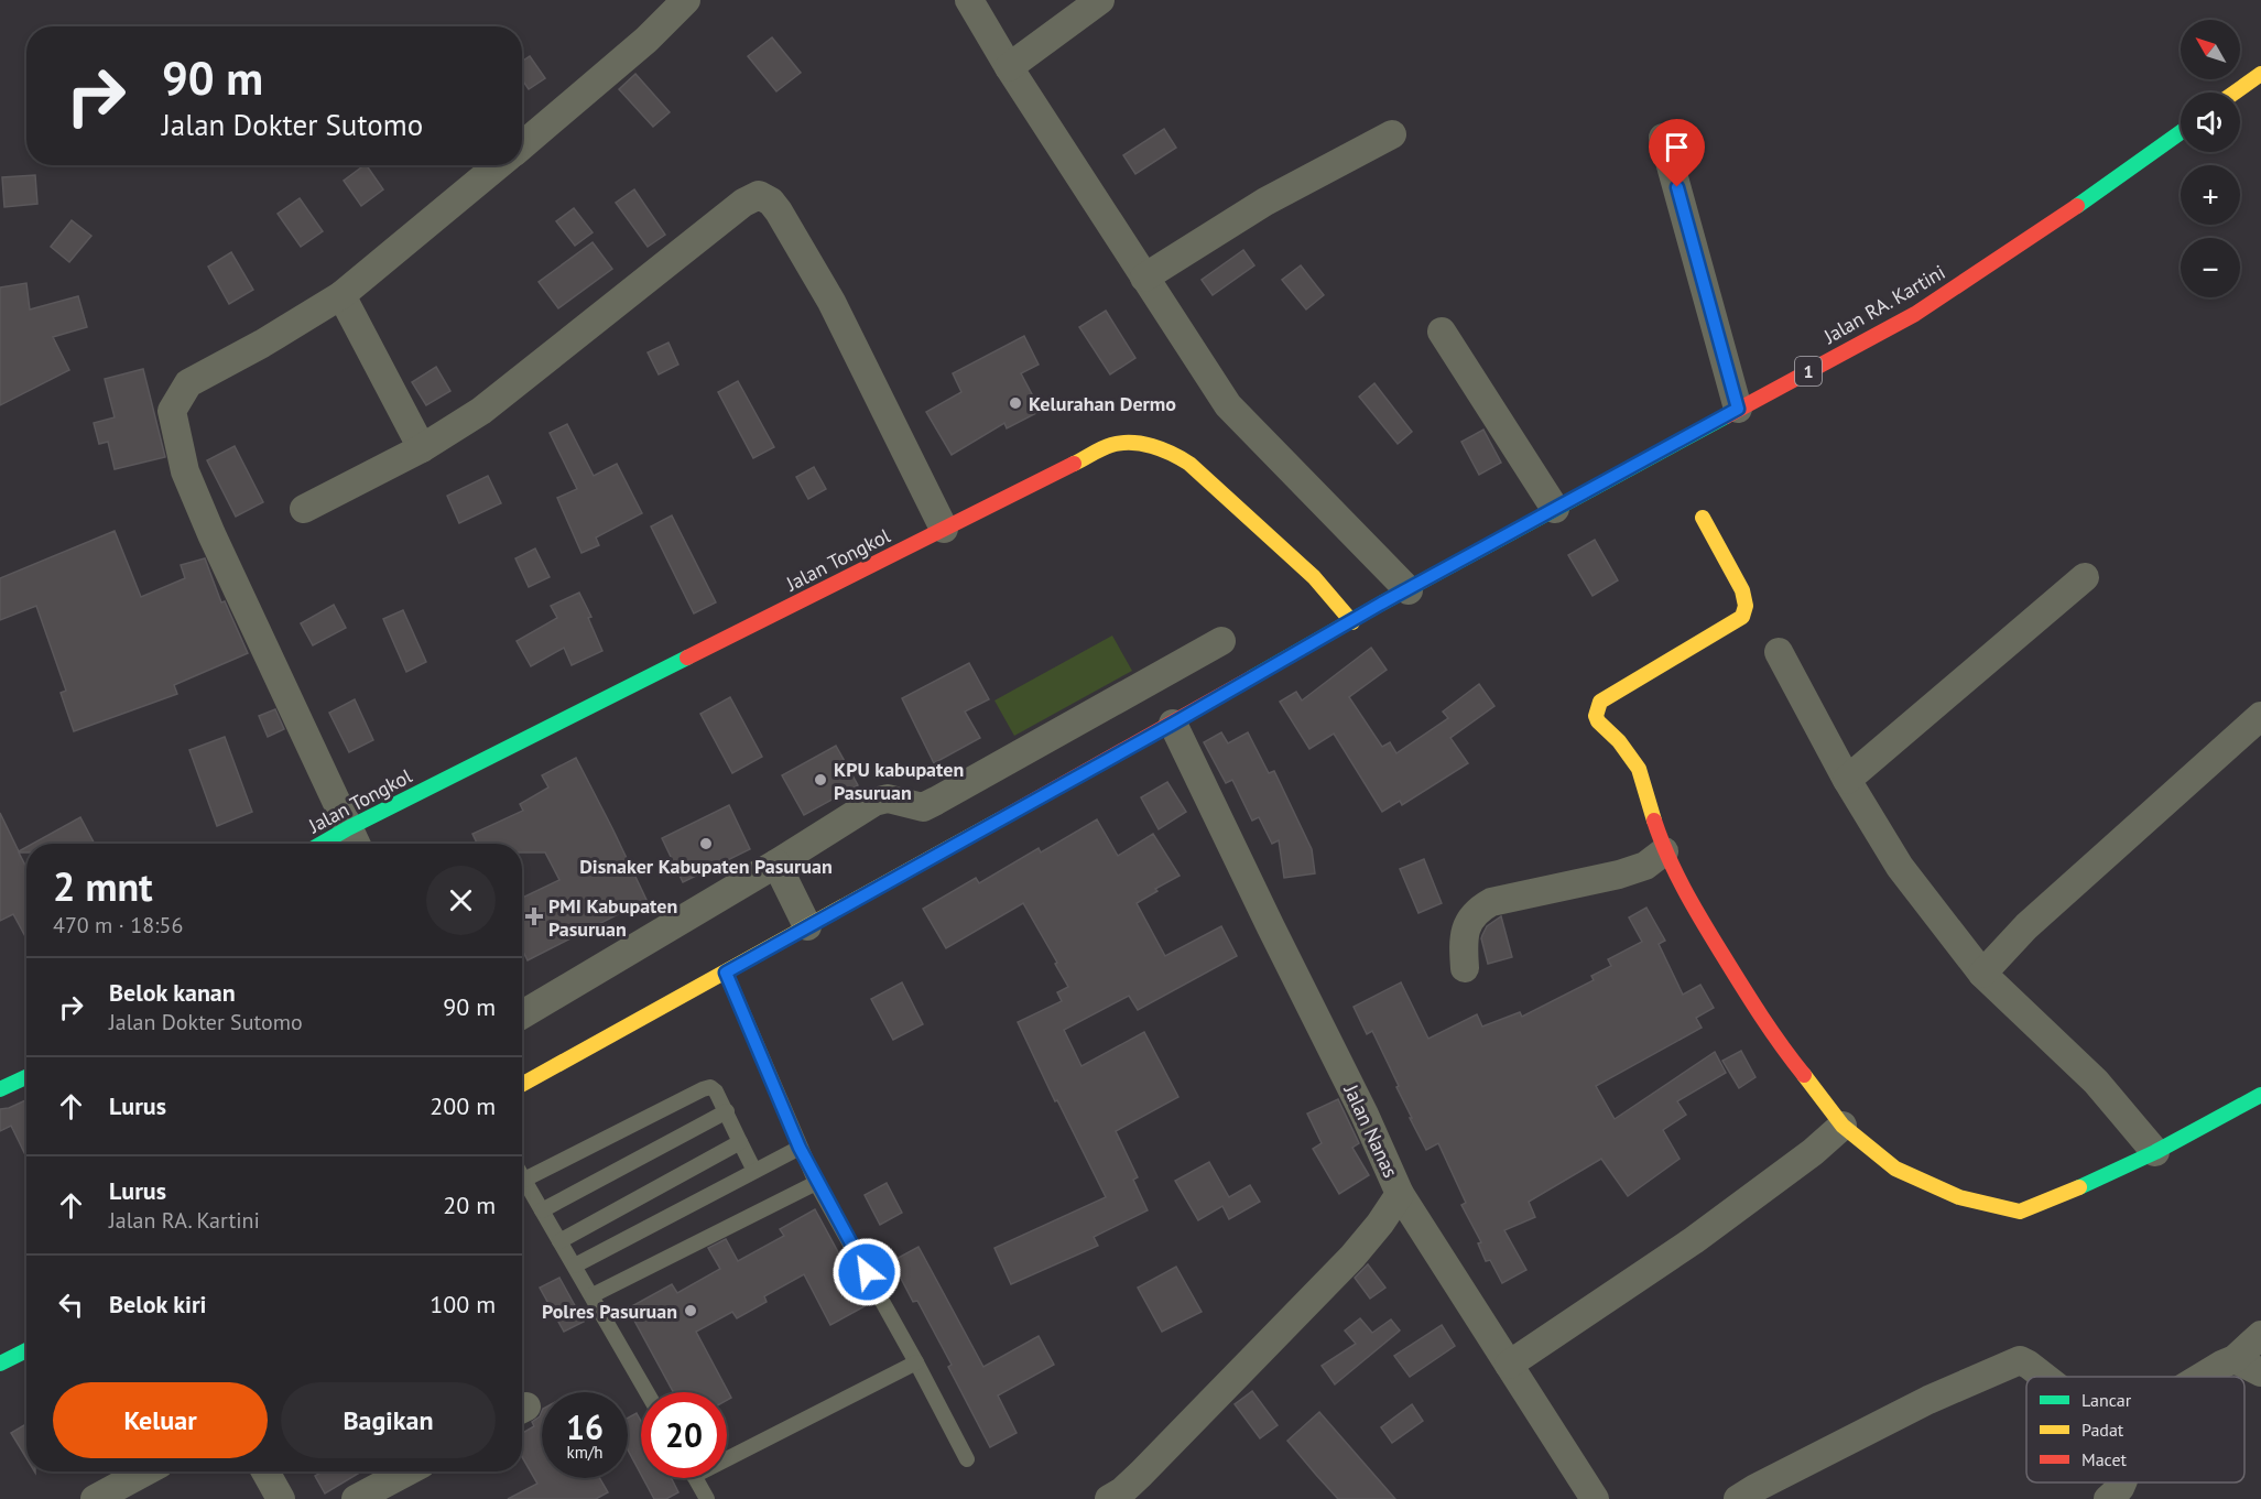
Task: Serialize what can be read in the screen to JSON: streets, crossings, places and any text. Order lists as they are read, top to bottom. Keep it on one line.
{"streets":{"main road":["Jalan RA. Kartini","1","Jalan Tongkol"],"street":["Jalan Nanas"]},"crossings":[["Jalan RA. Kartini","1"],["1","Jalan Tongkol"],["1","Jalan Nanas"]],"places":{"other":["Kelurahan Dermo","KPU kabupaten Pasuruan","Disnaker Kabupaten Pasuruan","Polres Pasuruan"],"health":["PMI Kabupaten Pasuruan"]},"legend":["Lancar","Padat","Macet"],"north":"top left","page":{"map_buttons":["+","−"],"turn":["90 m","Jalan Dokter Sutomo"],"heading":["2 mnt","470 m · 18:56"],"list":[{"name":"Belok kanan","note":"Jalan Dokter Sutomo","value":"90 m"},{"name":"Lurus","value":"200 m"},{"name":"Lurus","note":"Jalan RA. Kartini","value":"20 m"},{"name":"Belok kiri","value":"100 m"}],"buttons":["Keluar","Bagikan"],"speed":"16 km/h","limit":"20"}}
